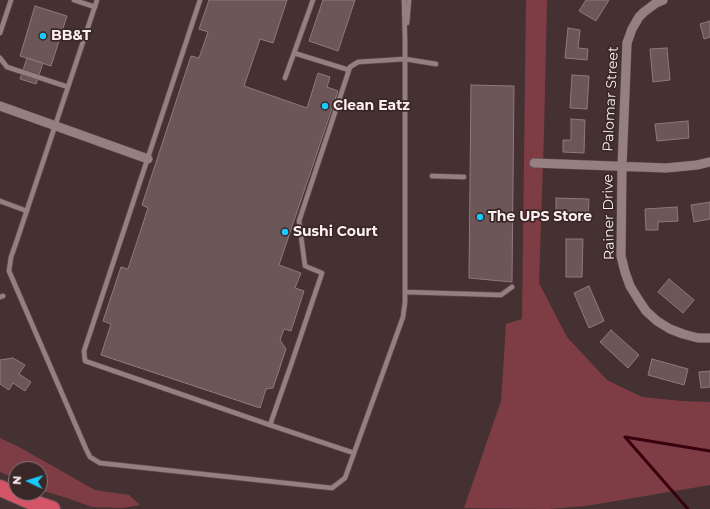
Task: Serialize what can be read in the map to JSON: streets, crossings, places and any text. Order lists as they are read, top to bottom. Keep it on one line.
{"streets":{"street":["Palomar Street","Rainer Drive"]},"crossings":[["Palomar Street","Rainer Drive"]],"places":["BB&T","Clean Eatz","The UPS Store","Sushi Court"],"north":"left"}
